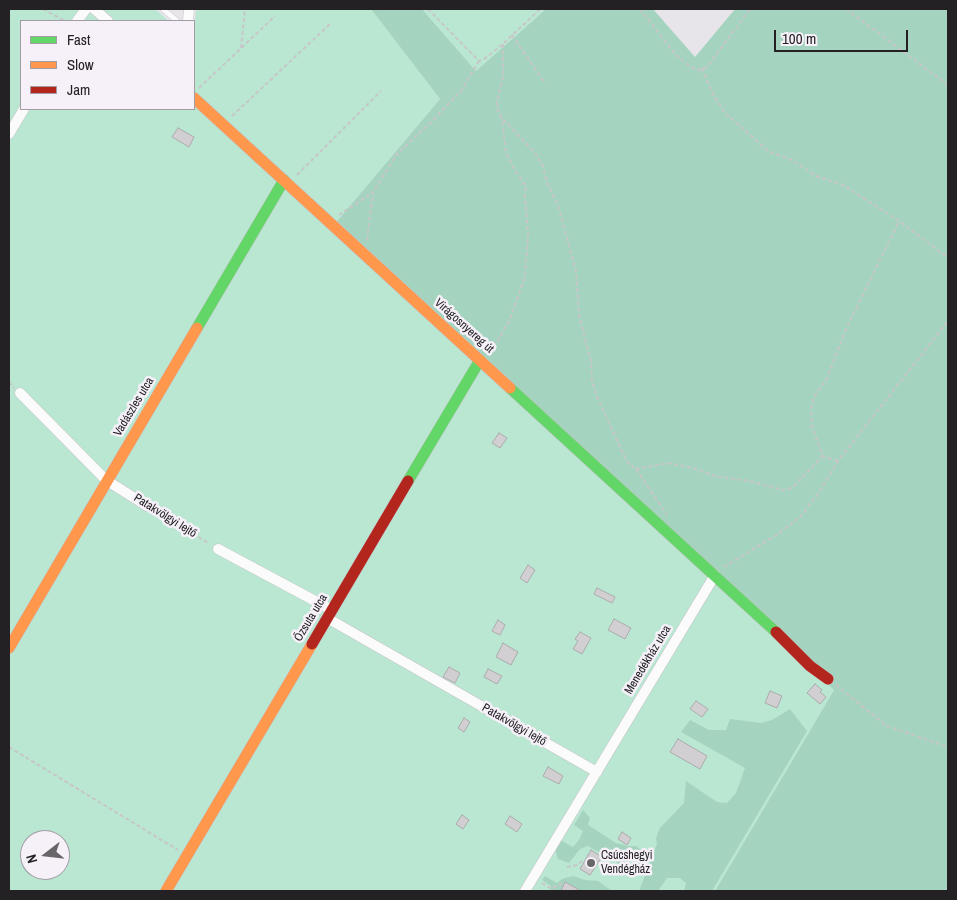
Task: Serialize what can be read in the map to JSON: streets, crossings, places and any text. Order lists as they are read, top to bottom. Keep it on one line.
{"streets":{"street":["Virágosnyereg út","Vadászles utca","Patakvölgyi lejtő","Őzsuta utca","Menedékház utca"]},"crossings":[["Virágosnyereg út","Vadászles utca"],["Virágosnyereg út","Őzsuta utca"],["Virágosnyereg út","Menedékház utca"],["Vadászles utca","Patakvölgyi lejtő"],["Patakvölgyi lejtő","Őzsuta utca"],["Patakvölgyi lejtő","Menedékház utca"]],"places":["Csúcshegyi Vendégház"],"legend":["Fast","Slow","Jam"],"scale_bar":"100 m","north":"left"}
